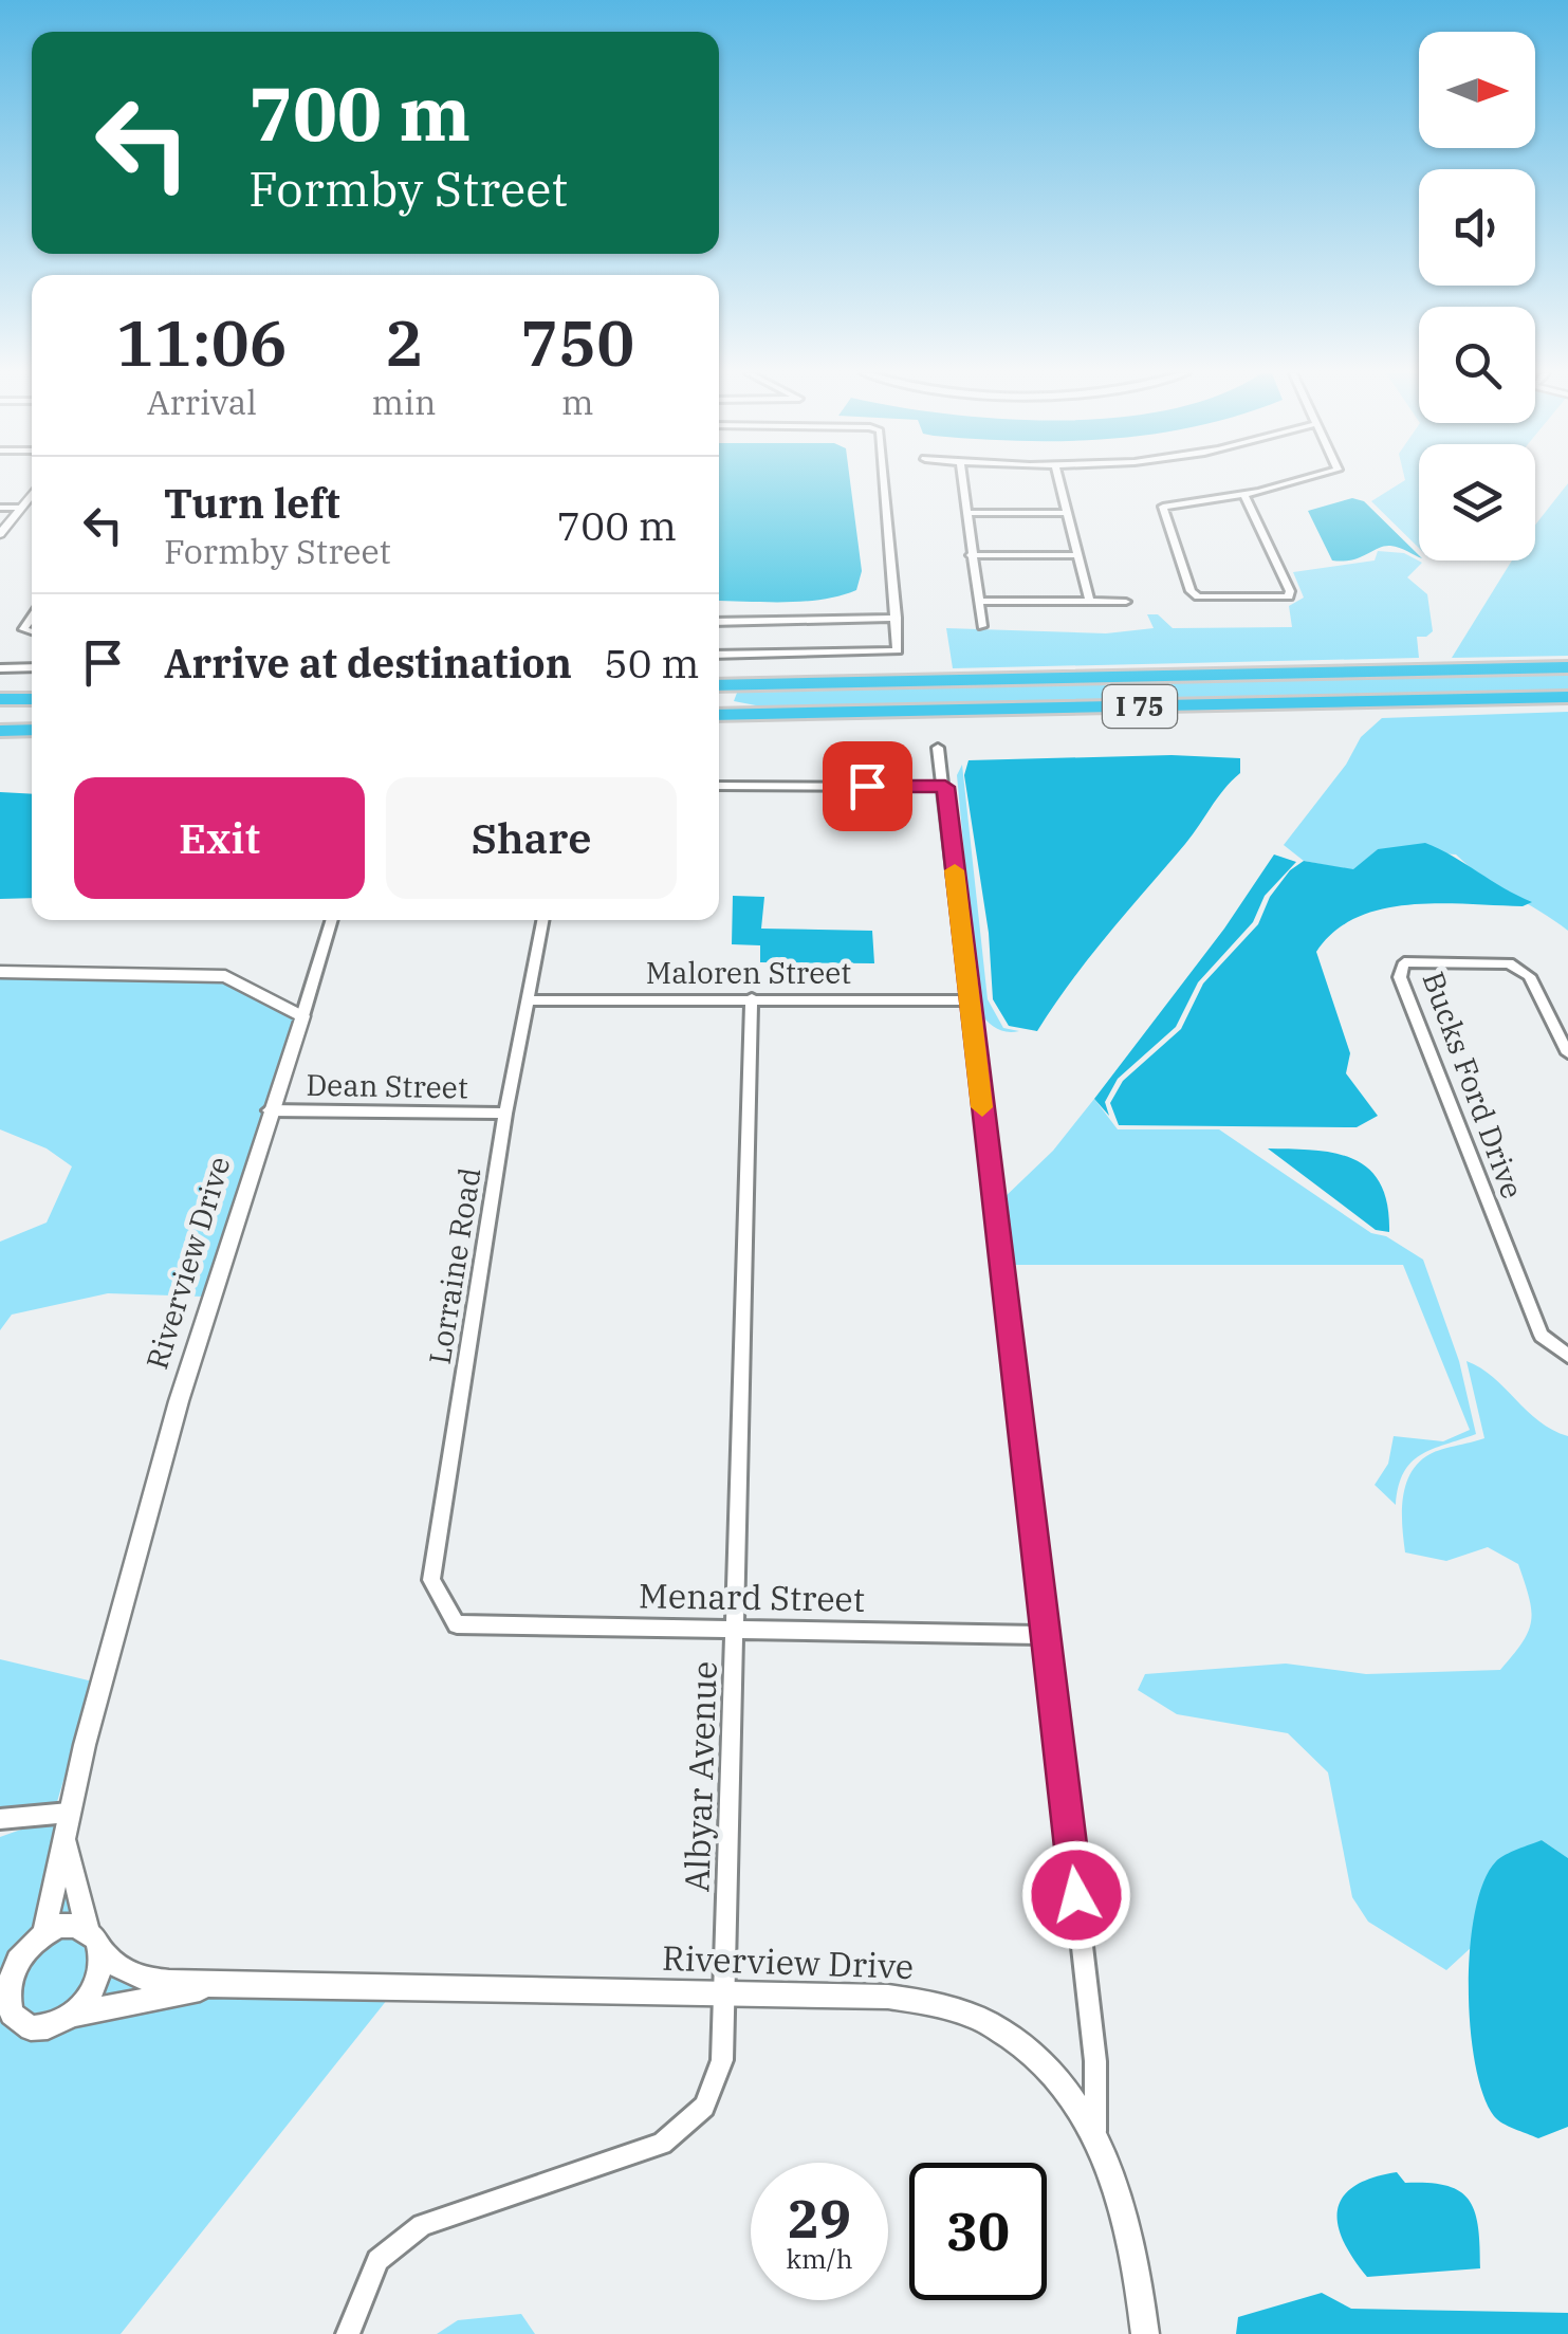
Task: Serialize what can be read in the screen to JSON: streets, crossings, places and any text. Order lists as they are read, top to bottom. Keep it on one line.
{"streets":{"highway":["I 75"],"street":["Maloren Street","Bucks Ford Drive","Dean Street","Riverview Drive","Lorraine Road","Menard Street","Albyar Avenue"]},"crossings":[["Maloren Street","Lorraine Road"],["Maloren Street","Albyar Avenue"],["Dean Street","Riverview Drive"],["Dean Street","Lorraine Road"],["Riverview Drive","Albyar Avenue"],["Lorraine Road","Menard Street"],["Menard Street","Albyar Avenue"]],"north":"right","page":{"turn":["700 m","Formby Street"],"eta":["11:06","Arrival","2","min","750","m"],"list":[{"name":"Turn left","note":"Formby Street","value":"700 m"},{"name":"Arrive at destination","value":"50 m"}],"buttons":["Exit","Share"],"speed":"29 km/h","limit":"30"}}
